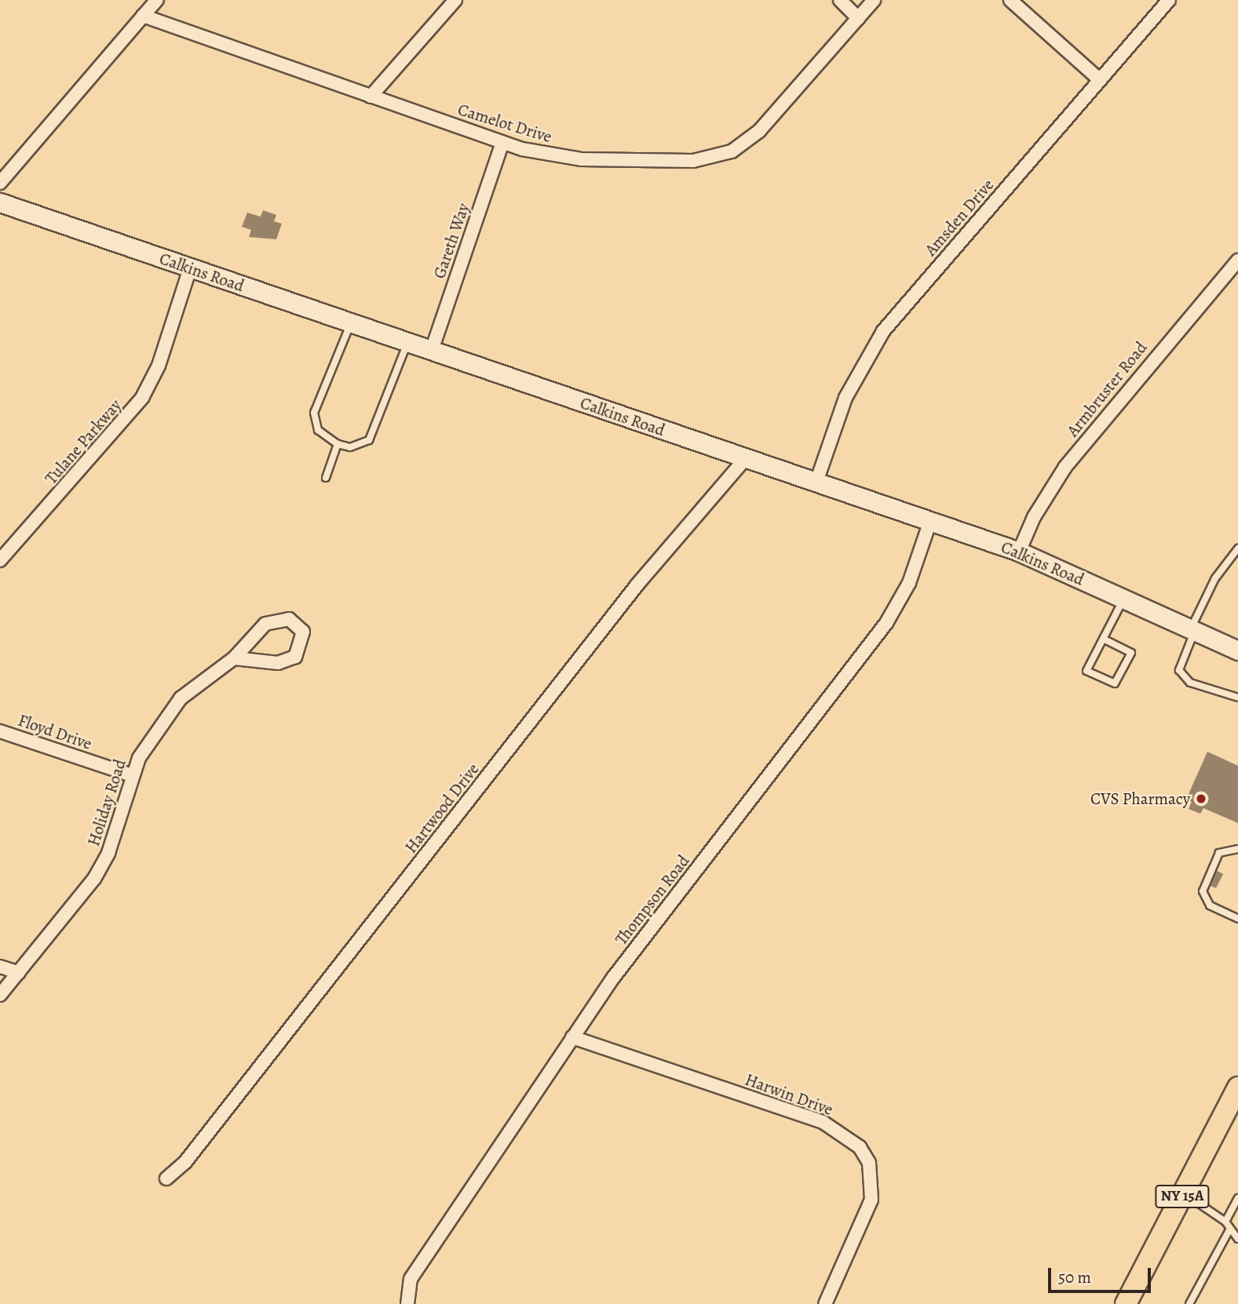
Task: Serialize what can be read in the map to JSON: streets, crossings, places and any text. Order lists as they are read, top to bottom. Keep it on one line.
{"streets":{"main road":["Calkins Road","NY 15A"],"street":["Camelot Drive","Amsden Drive","Gareth Way","Armbruster Road","Tulane Parkway","Floyd Drive","Holiday Road","Hartwood Drive","Thompson Road","Harwin Drive"]},"crossings":[["Camelot Drive","Gareth Way"],["Amsden Drive","Calkins Road"],["Gareth Way","Calkins Road"],["Calkins Road","Armbruster Road"],["Calkins Road","Tulane Parkway"],["Calkins Road","Hartwood Drive"],["Calkins Road","Thompson Road"],["Floyd Drive","Holiday Road"],["Thompson Road","Harwin Drive"]],"places":["CVS Pharmacy"],"scale_bar":"50 m"}
